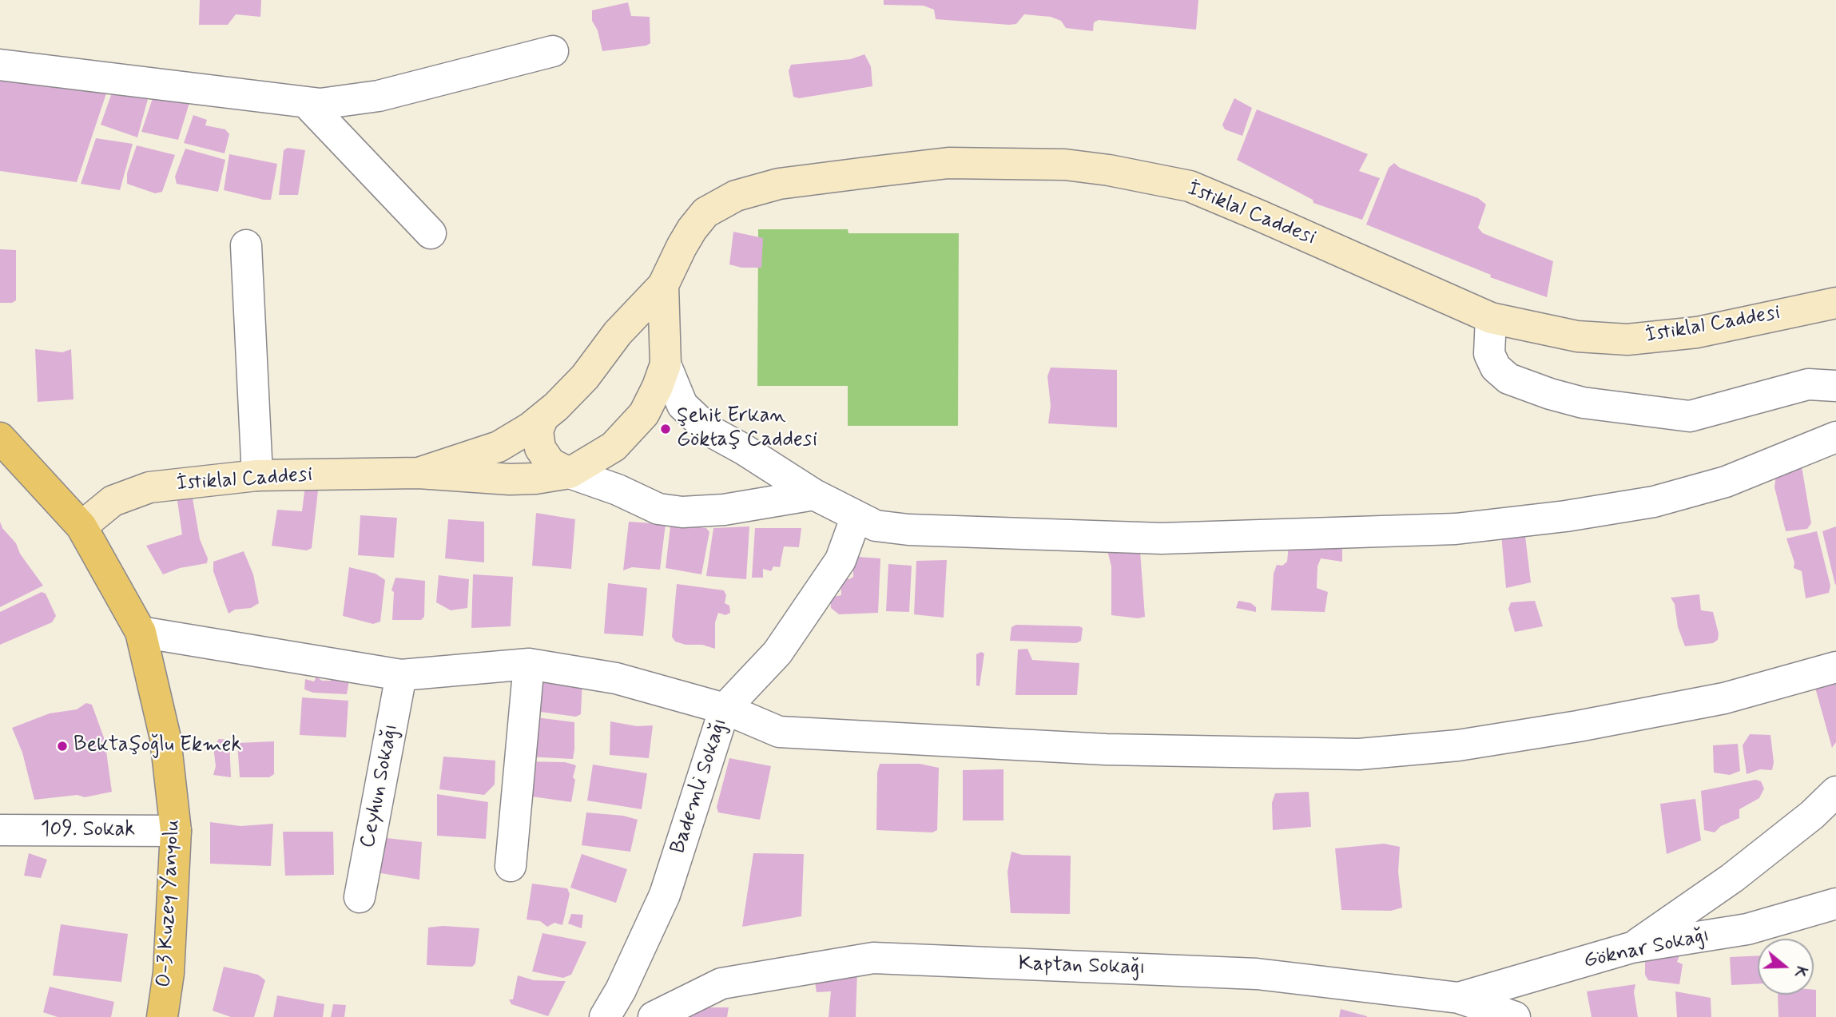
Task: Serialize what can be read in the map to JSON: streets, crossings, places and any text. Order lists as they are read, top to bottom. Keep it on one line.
{"streets":{"main road":["İstiklal Caddesi","O-3 Kuzey Yanyolu"],"street":["Ceyhun Sokağı","Bademli Sokağı","109. Sokak","Göknar Sokağı","Kaptan Sokağı"]},"crossings":[["İstiklal Caddesi","O-3 Kuzey Yanyolu"],["109. Sokak","O-3 Kuzey Yanyolu"],["Göknar Sokağı","Kaptan Sokağı"]],"places":["Şehit Erkan Göktaş Caddesi","Bektaşoğlu Ekmek"],"north":"right"}
